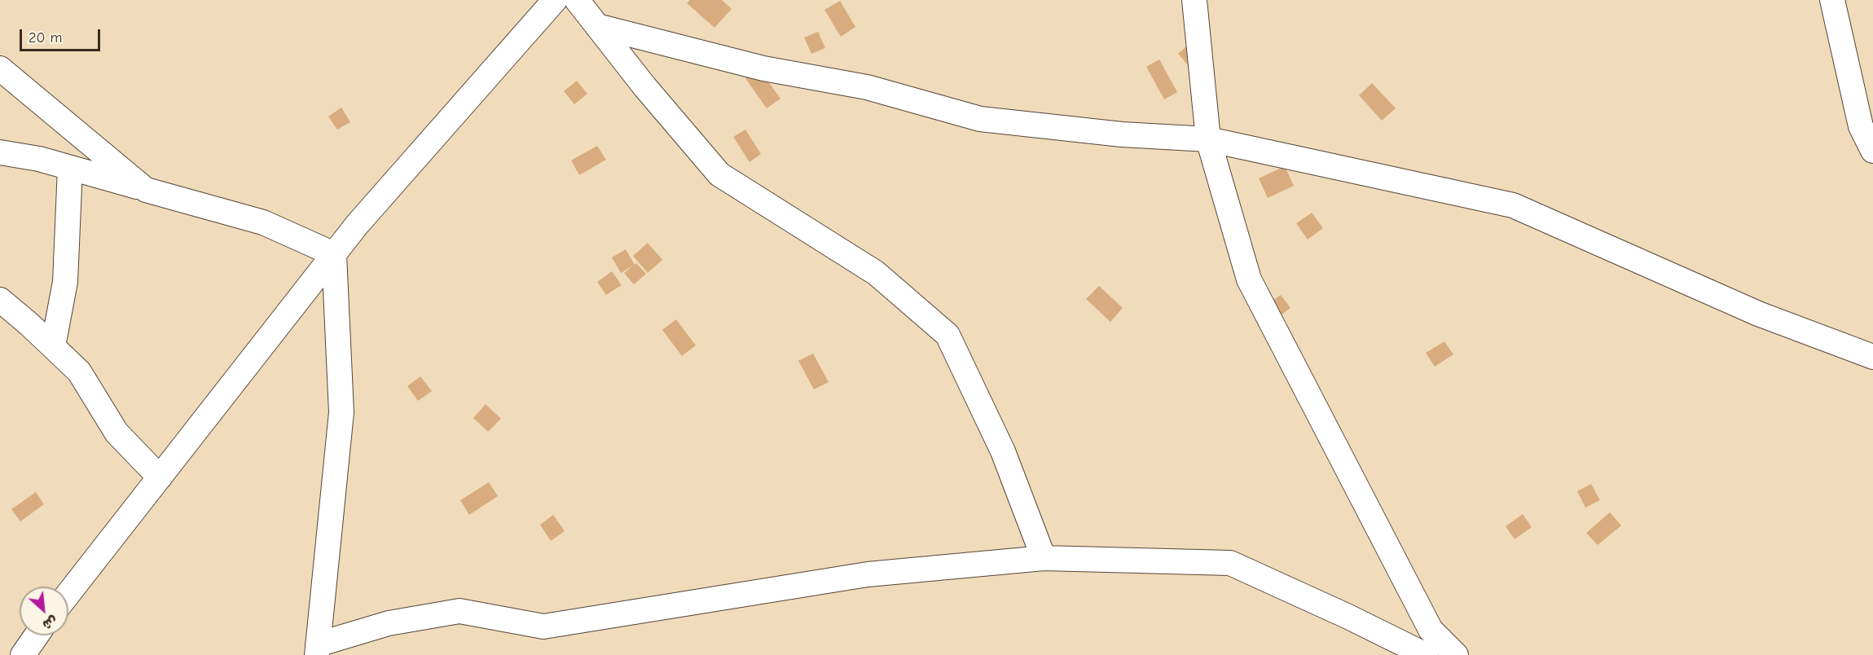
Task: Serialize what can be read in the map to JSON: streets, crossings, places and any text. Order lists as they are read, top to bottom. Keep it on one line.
{"scale_bar":"20 m","north":"bottom right"}
